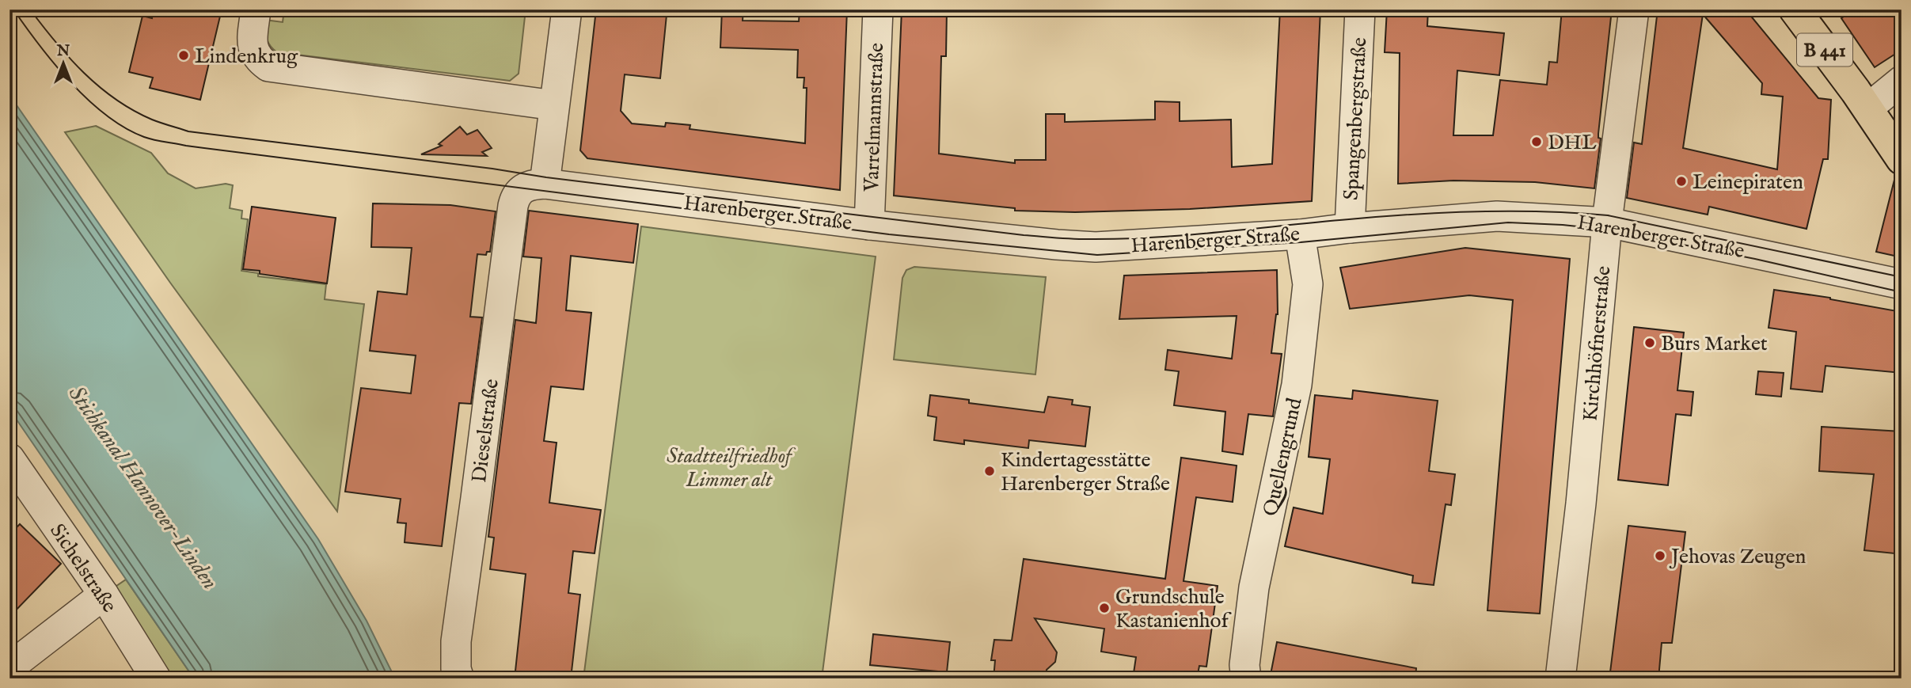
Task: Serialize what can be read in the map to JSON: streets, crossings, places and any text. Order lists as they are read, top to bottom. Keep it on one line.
{"streets":{"main road":["B 441"],"street":["Varrelmannstraße","Spangenbergstraße","Harenberger Straße","Kirchhöfnerstraße","Dieselstraße","Quellengrund","Sichelstraße"]},"crossings":[["Varrelmannstraße","Harenberger Straße"],["Spangenbergstraße","Harenberger Straße"],["Harenberger Straße","Kirchhöfnerstraße"],["Harenberger Straße","Dieselstraße"],["Harenberger Straße","Quellengrund"]],"water":["Stichkanal Hannover-Linden"],"parks":["Stadtteilfriedhof Limmer alt"],"places":["Lindenkrug","DHL","Leinepiraten","Burs Market","Kindertagesstätte Harenberger Straße","Jehovas Zeugen","Grundschule Kastanienhof"],"north":"top"}
